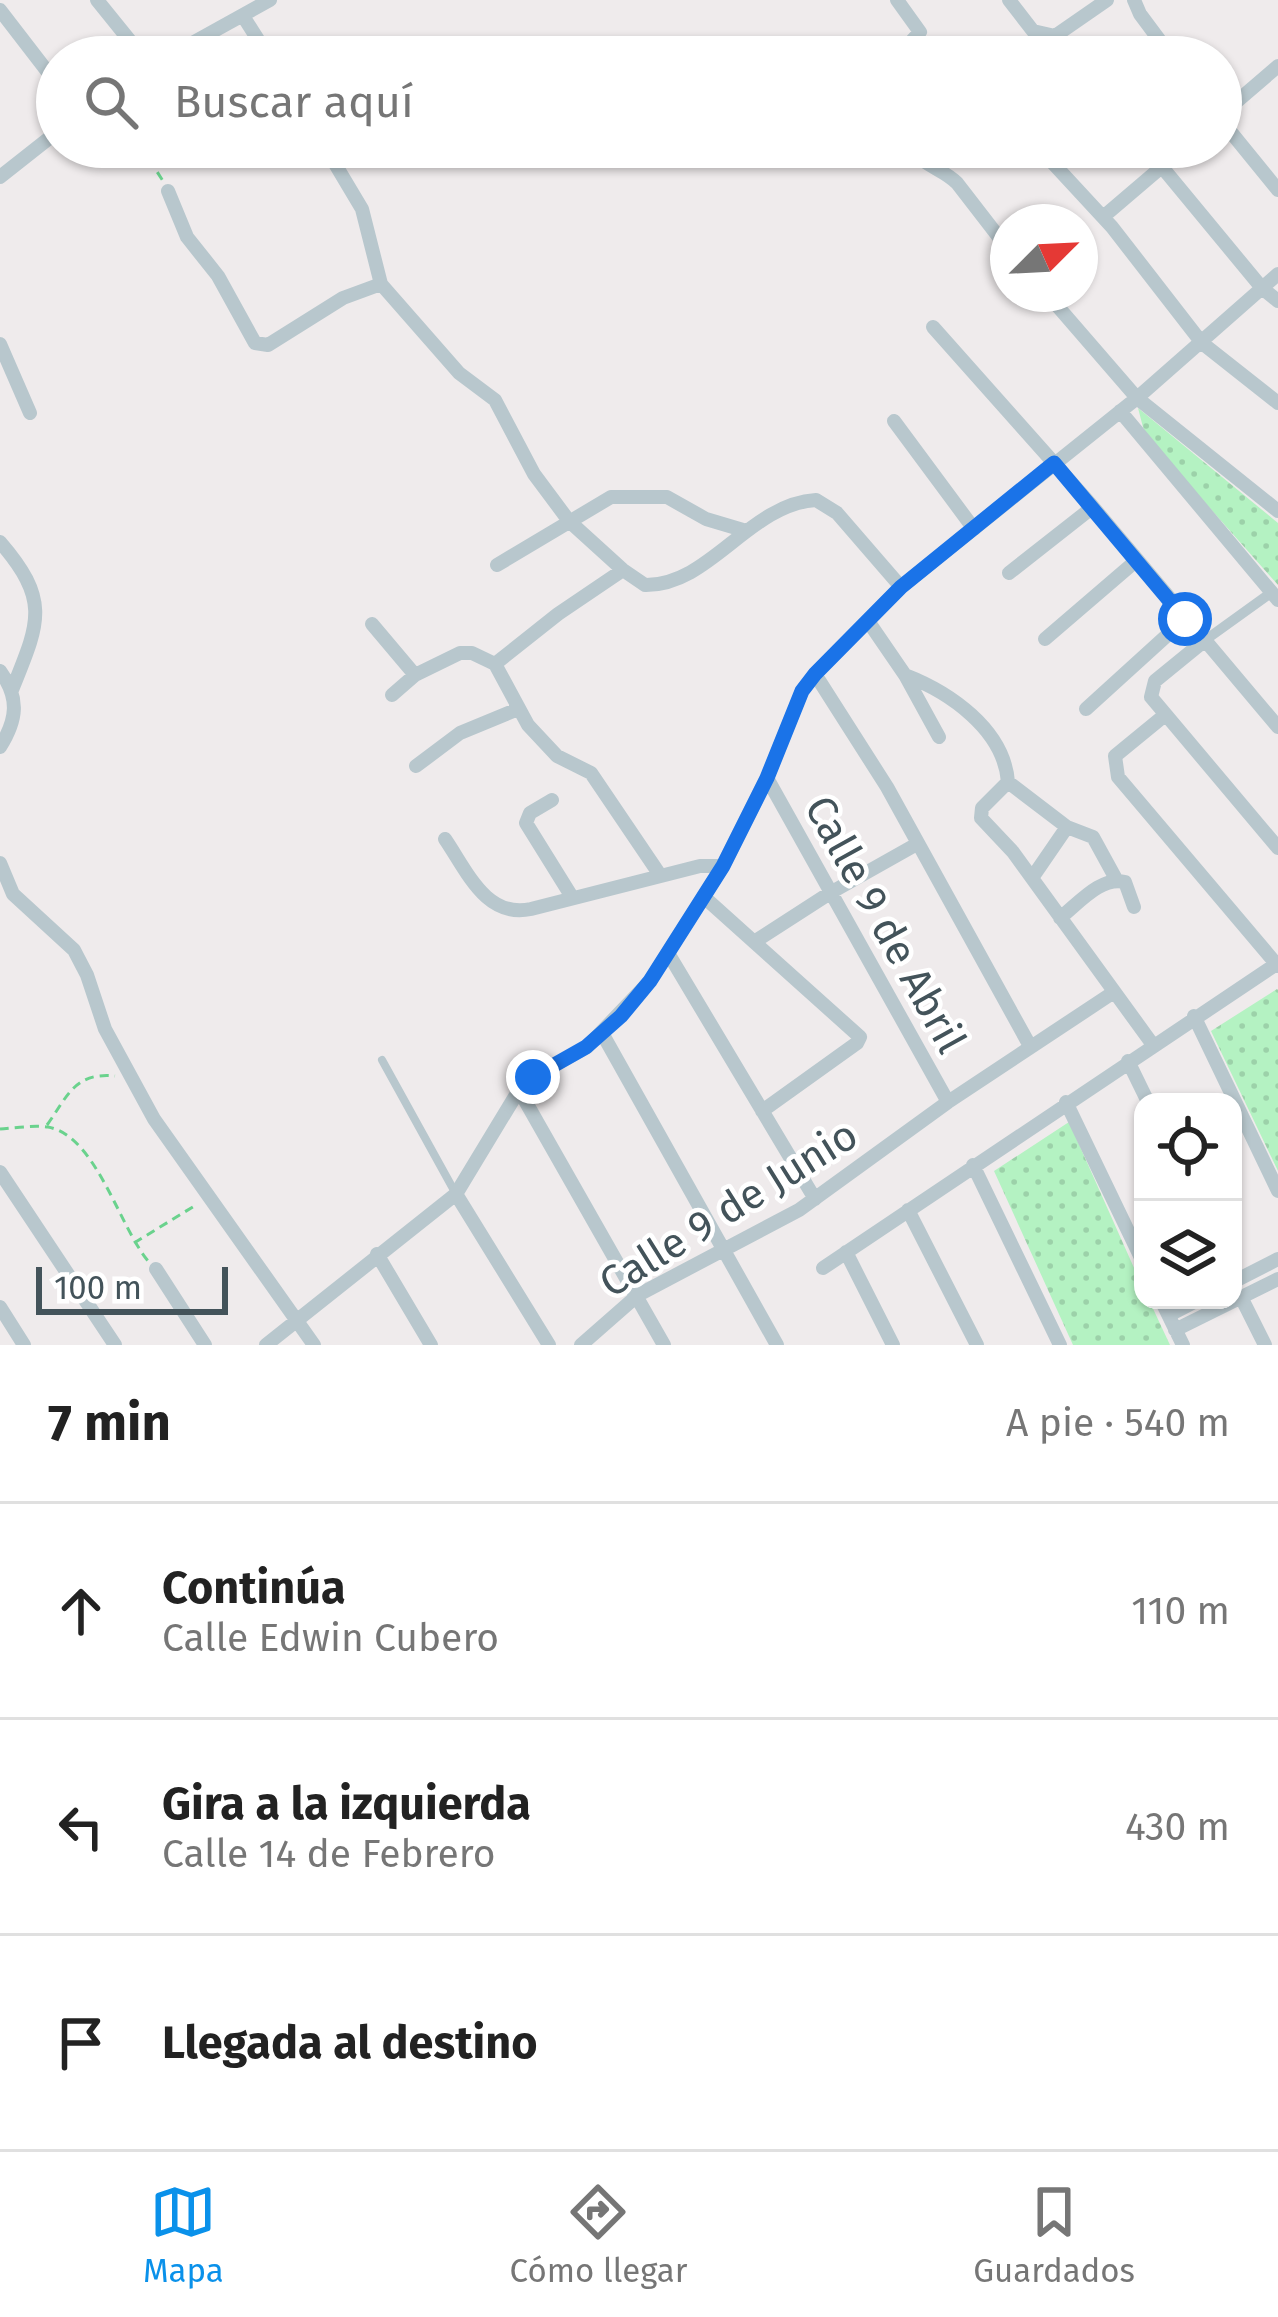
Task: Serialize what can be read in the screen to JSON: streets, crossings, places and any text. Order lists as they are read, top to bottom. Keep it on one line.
{"streets":{"street":["Calle 9 de Abril","Calle 9 de Junio"]},"crossings":[["Calle 9 de Abril","Calle 9 de Junio"]],"scale_bar":"100 m","north":"top right","page":{"search":"Buscar aquí","scale":"100 m","heading":["7 min","A pie · 540 m"],"list":[["Continúa","Calle Edwin Cubero","110 m"],["Gira a la izquierda","Calle 14 de Febrero","430 m"],"Llegada al destino"],"nav":["Mapa","Cómo llegar","Guardados"]}}
